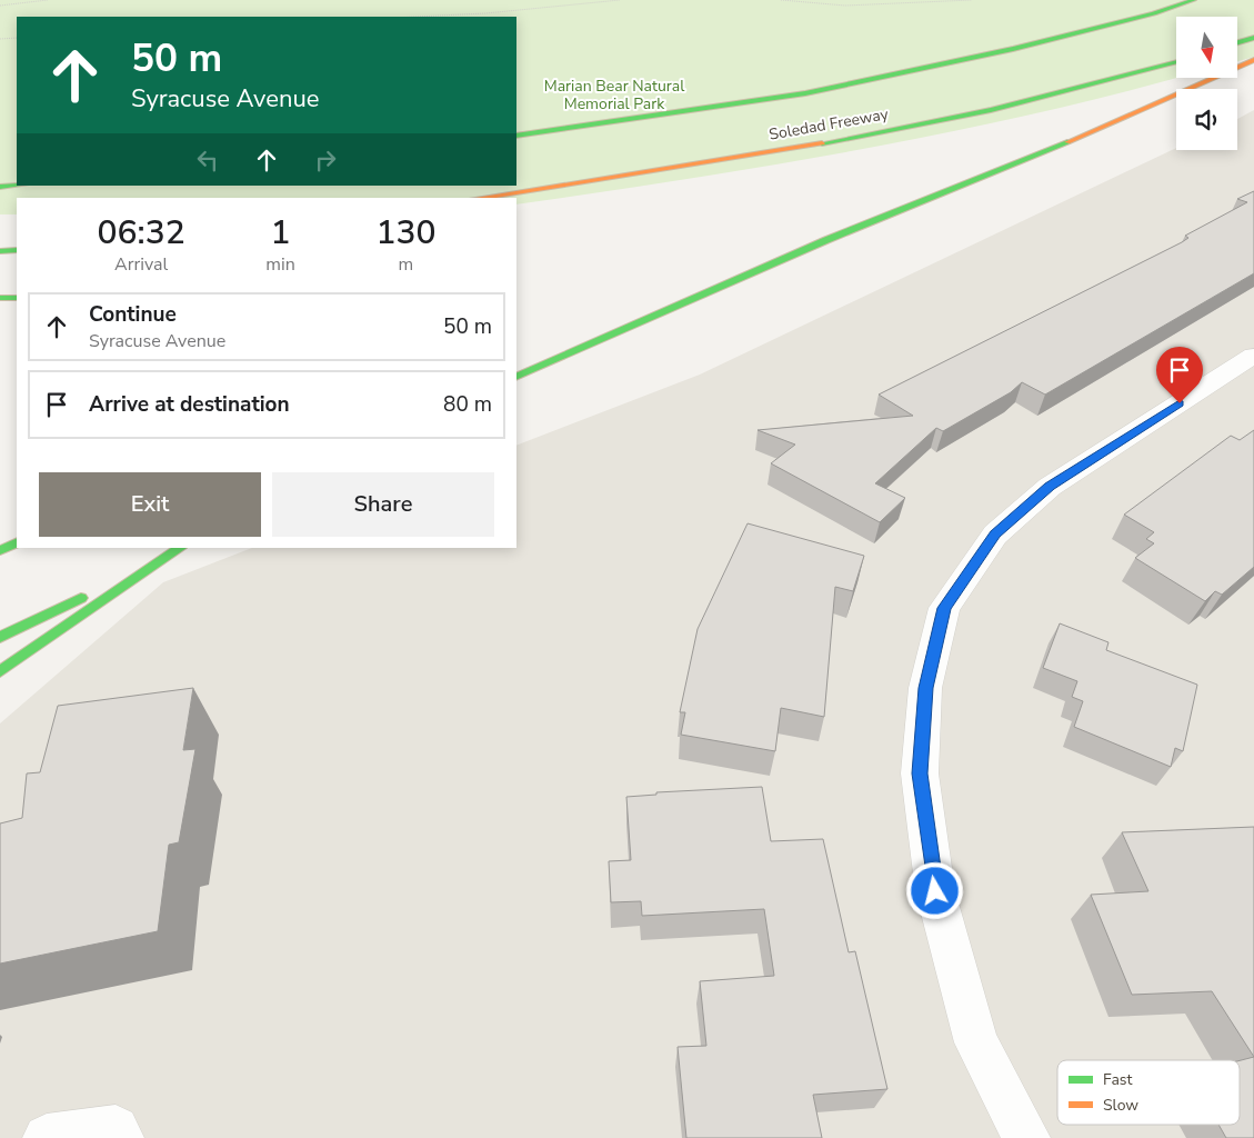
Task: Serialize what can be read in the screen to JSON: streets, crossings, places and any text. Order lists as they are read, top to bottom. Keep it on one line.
{"streets":{"highway":["Soledad Freeway"]},"parks":["Marian Bear Natural Memorial Park"],"legend":["Fast","Slow"],"north":"bottom","page":{"turn":["50 m","Syracuse Avenue"],"eta":["06:32","Arrival","1","min","130","m"],"list":[{"name":"Continue","note":"Syracuse Avenue","value":"50 m"},{"name":"Arrive at destination","value":"80 m"}],"buttons":["Exit","Share"]}}
